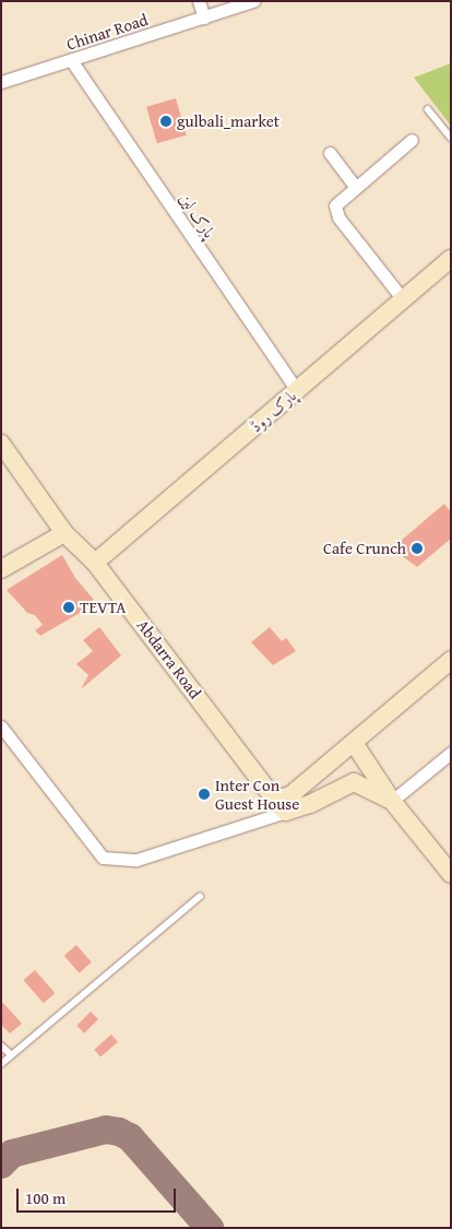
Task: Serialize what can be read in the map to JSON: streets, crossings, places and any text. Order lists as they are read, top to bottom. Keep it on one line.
{"streets":{"street":["Chinar Road","پارک لین","پارک روڈ","Abdarra Road"]},"crossings":[["Chinar Road","پارک لین"],["پارک لین","پارک روڈ"],["پارک روڈ","Abdarra Road"]],"places":["gulbali_market","Cafe Crunch","TEVTA","Inter Con Guest House"],"scale_bar":"100 m"}
